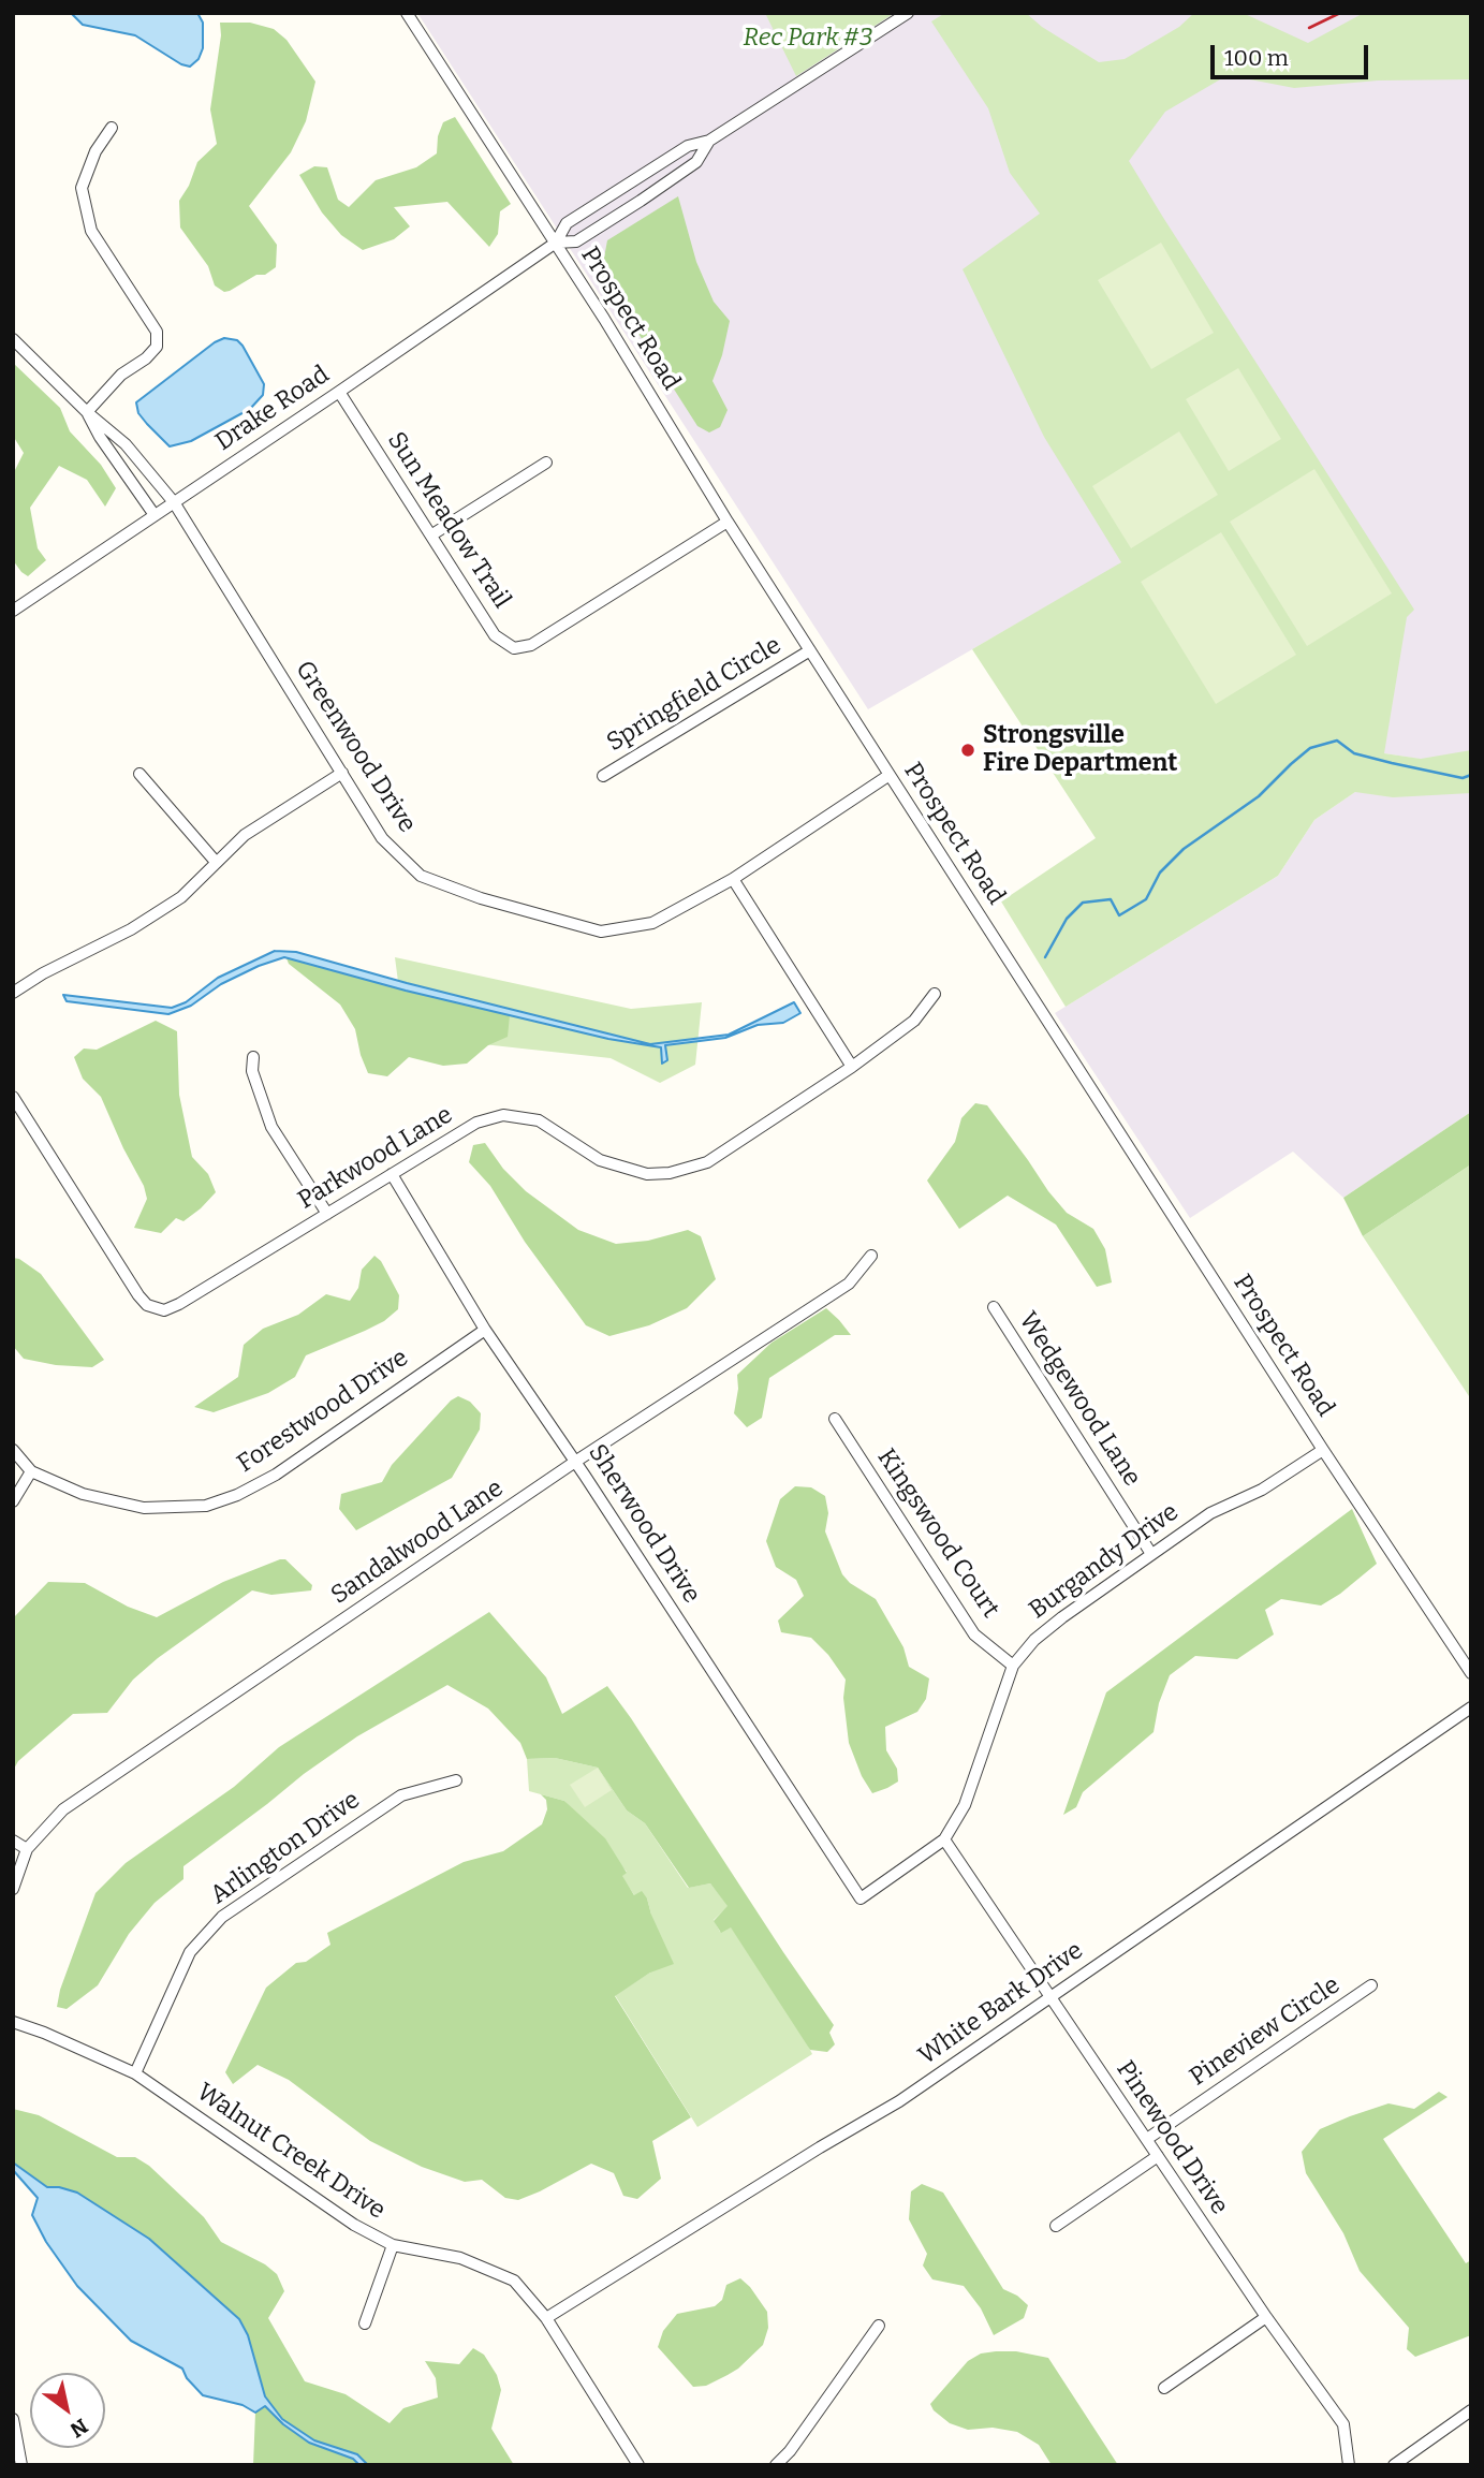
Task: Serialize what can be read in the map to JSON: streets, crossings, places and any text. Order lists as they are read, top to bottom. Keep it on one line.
{"streets":{"street":["Prospect Road","Drake Road","Sun Meadow Trail","Springfield Circle","Greenwood Drive","Parkwood Lane","Wedgewood Lane","Forestwood Drive","Sherwood Drive","Kingswood Court","Sandalwood Lane","Burgandy Drive","Arlington Drive","White Bark Drive","Pineview Circle","Pinewood Drive","Walnut Creek Drive"]},"crossings":[["Prospect Road","Drake Road"],["Prospect Road","Sun Meadow Trail"],["Prospect Road","Springfield Circle"],["Prospect Road","Greenwood Drive"],["Prospect Road","Burgandy Drive"],["Drake Road","Sun Meadow Trail"],["Drake Road","Greenwood Drive"],["Parkwood Lane","Sherwood Drive"],["Wedgewood Lane","Burgandy Drive"],["Forestwood Drive","Sherwood Drive"],["Sherwood Drive","Sandalwood Lane"],["Sherwood Drive","Burgandy Drive"],["Kingswood Court","Burgandy Drive"],["Burgandy Drive","Pinewood Drive"],["Arlington Drive","Walnut Creek Drive"],["White Bark Drive","Pinewood Drive"],["White Bark Drive","Walnut Creek Drive"],["Pineview Circle","Pinewood Drive"]],"parks":["Rec Park #3"],"places":["Strongsville Fire Department"],"scale_bar":"100 m","north":"bottom right"}
